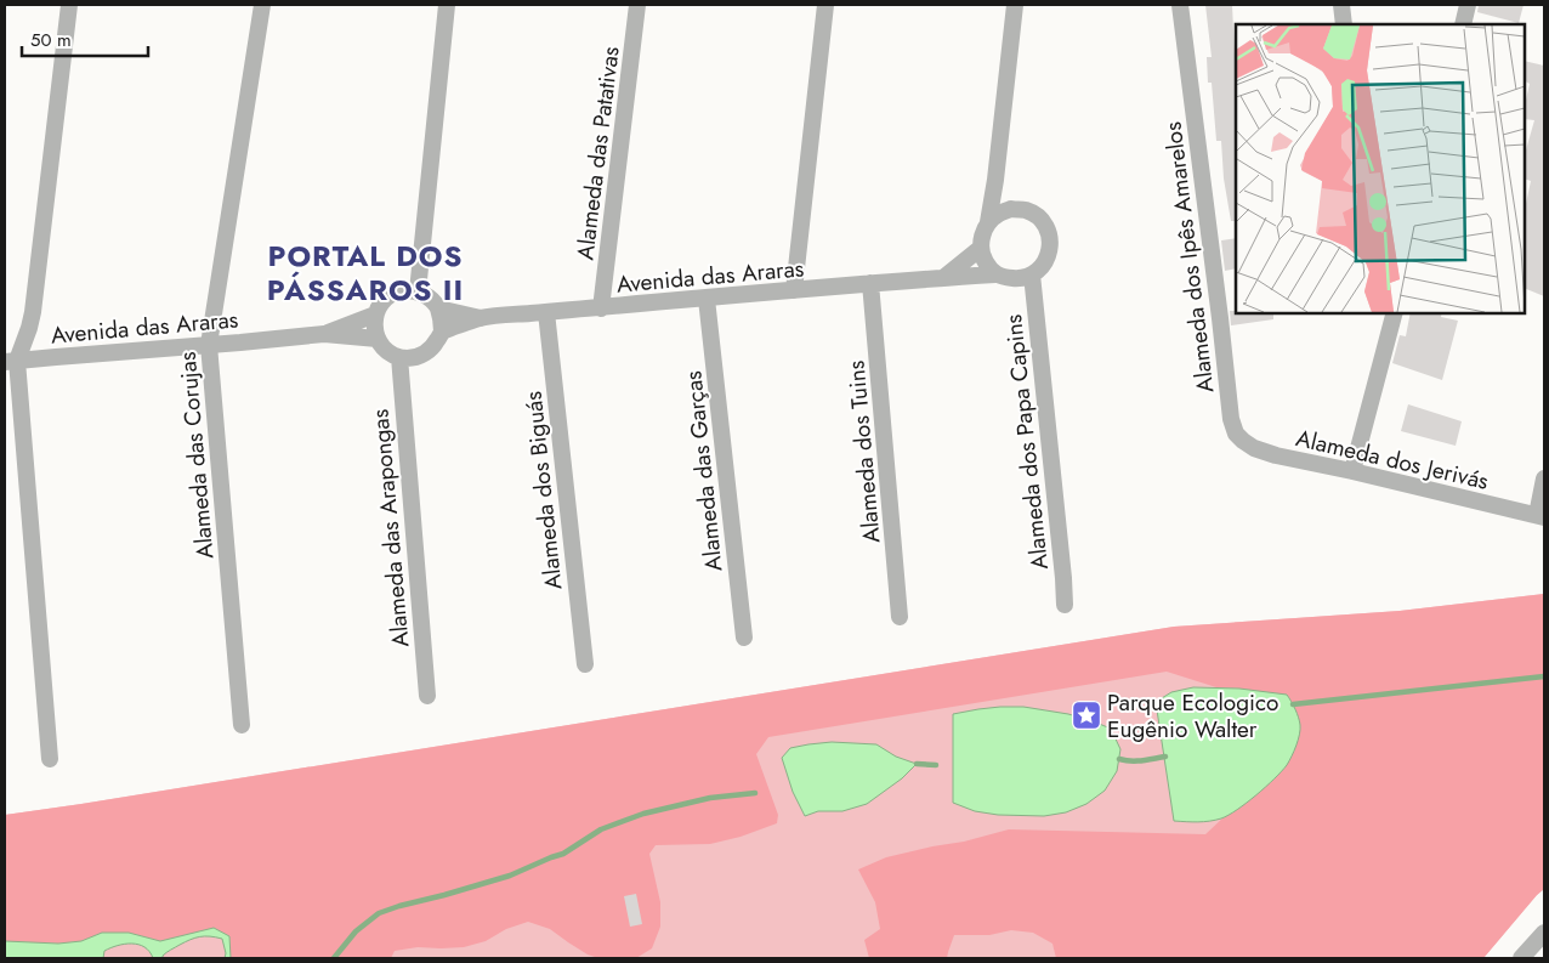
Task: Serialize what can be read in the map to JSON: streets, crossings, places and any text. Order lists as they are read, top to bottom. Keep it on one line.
{"streets":{"street":["Alameda das Patativas","Alameda dos Ipês Amarelos","Avenida das Araras","Alameda dos Papa Capins","Alameda dos Tuins","Alameda das Corujas","Alameda dos Jerivás","Alameda das Garças","Alameda dos Biguás","Alameda das Arapongas"]},"crossings":[["Alameda das Patativas","Avenida das Araras"],["Alameda dos Ipês Amarelos","Alameda dos Jerivás"],["Avenida das Araras","Alameda dos Papa Capins"],["Avenida das Araras","Alameda dos Tuins"],["Avenida das Araras","Alameda das Corujas"],["Avenida das Araras","Alameda das Garças"],["Avenida das Araras","Alameda dos Biguás"]],"districts":["PORTAL DOS PÁSSAROS II"],"places":{"place":["Parque Ecologico Eugênio Walter"]},"scale_bar":"50 m"}
